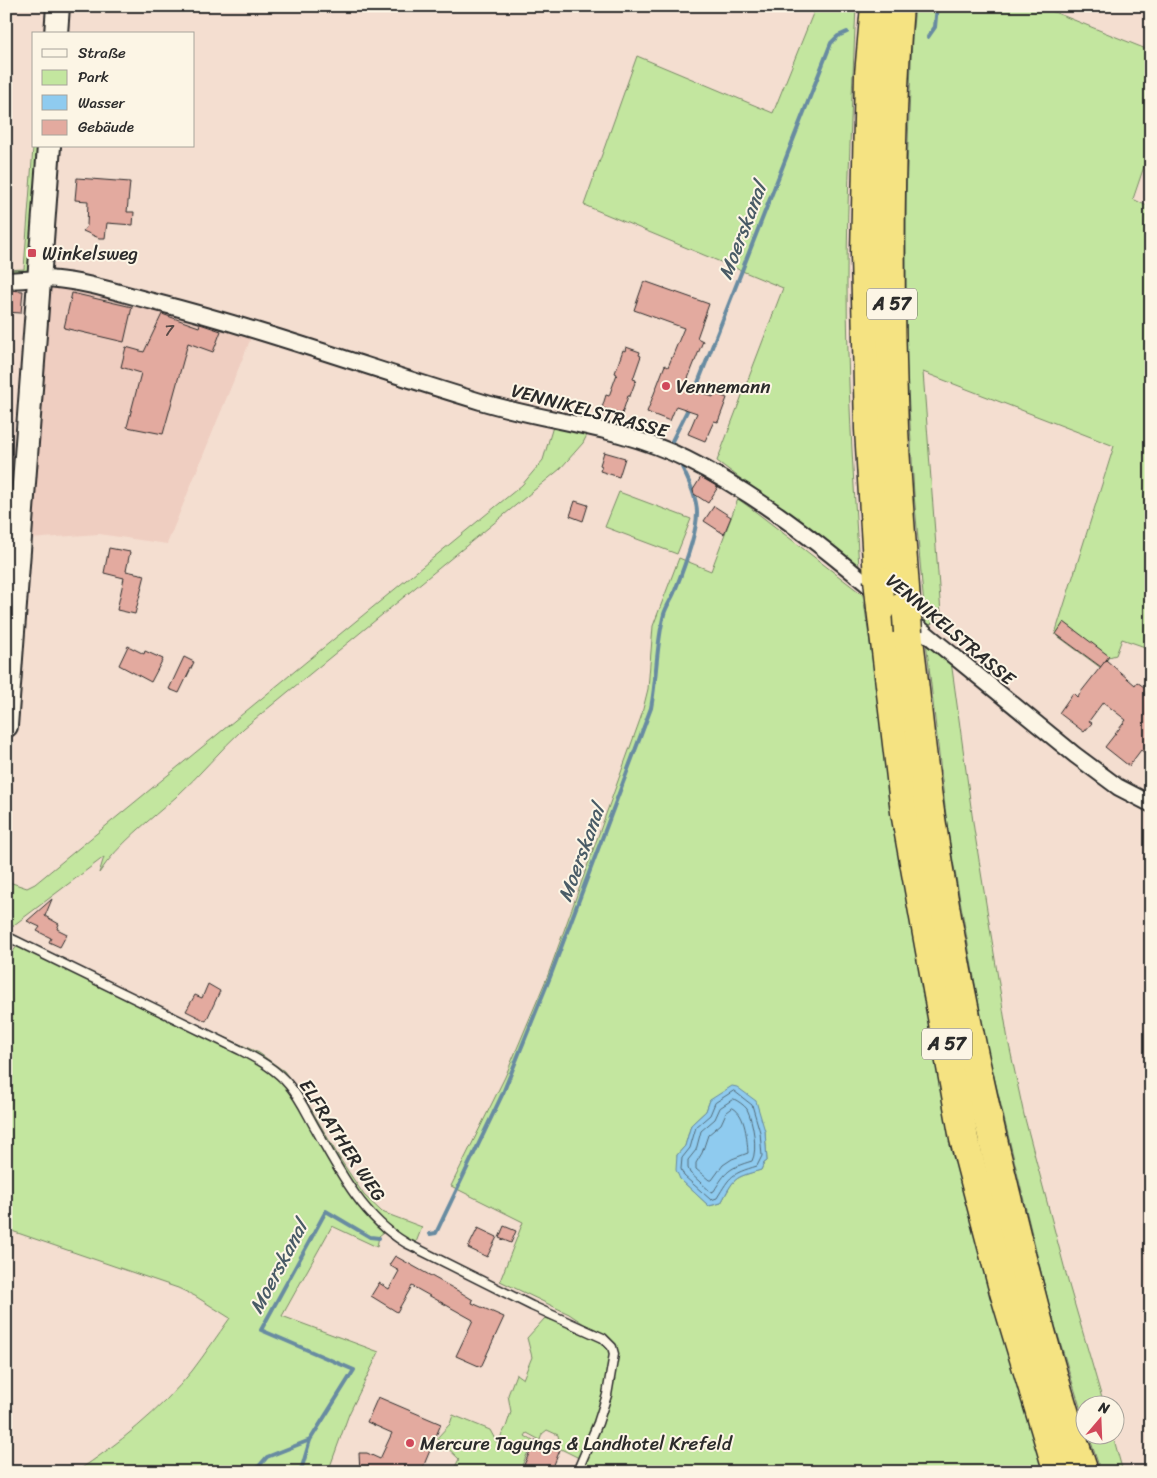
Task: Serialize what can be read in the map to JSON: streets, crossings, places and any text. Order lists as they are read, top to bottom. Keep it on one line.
{"streets":{"highway":["A 57"],"street":["VENNIKELSTRASSE"],"lane":["ELFRATHER WEG"]},"water":["Moerskanal"],"places":{"transit":["Winkelsweg"],"other":["Vennemann","Mercure Tagungs & Landhotel Krefeld"]},"house_numbers":["7"],"legend":["Straße","Park","Wasser","Gebäude"],"north":"top"}
